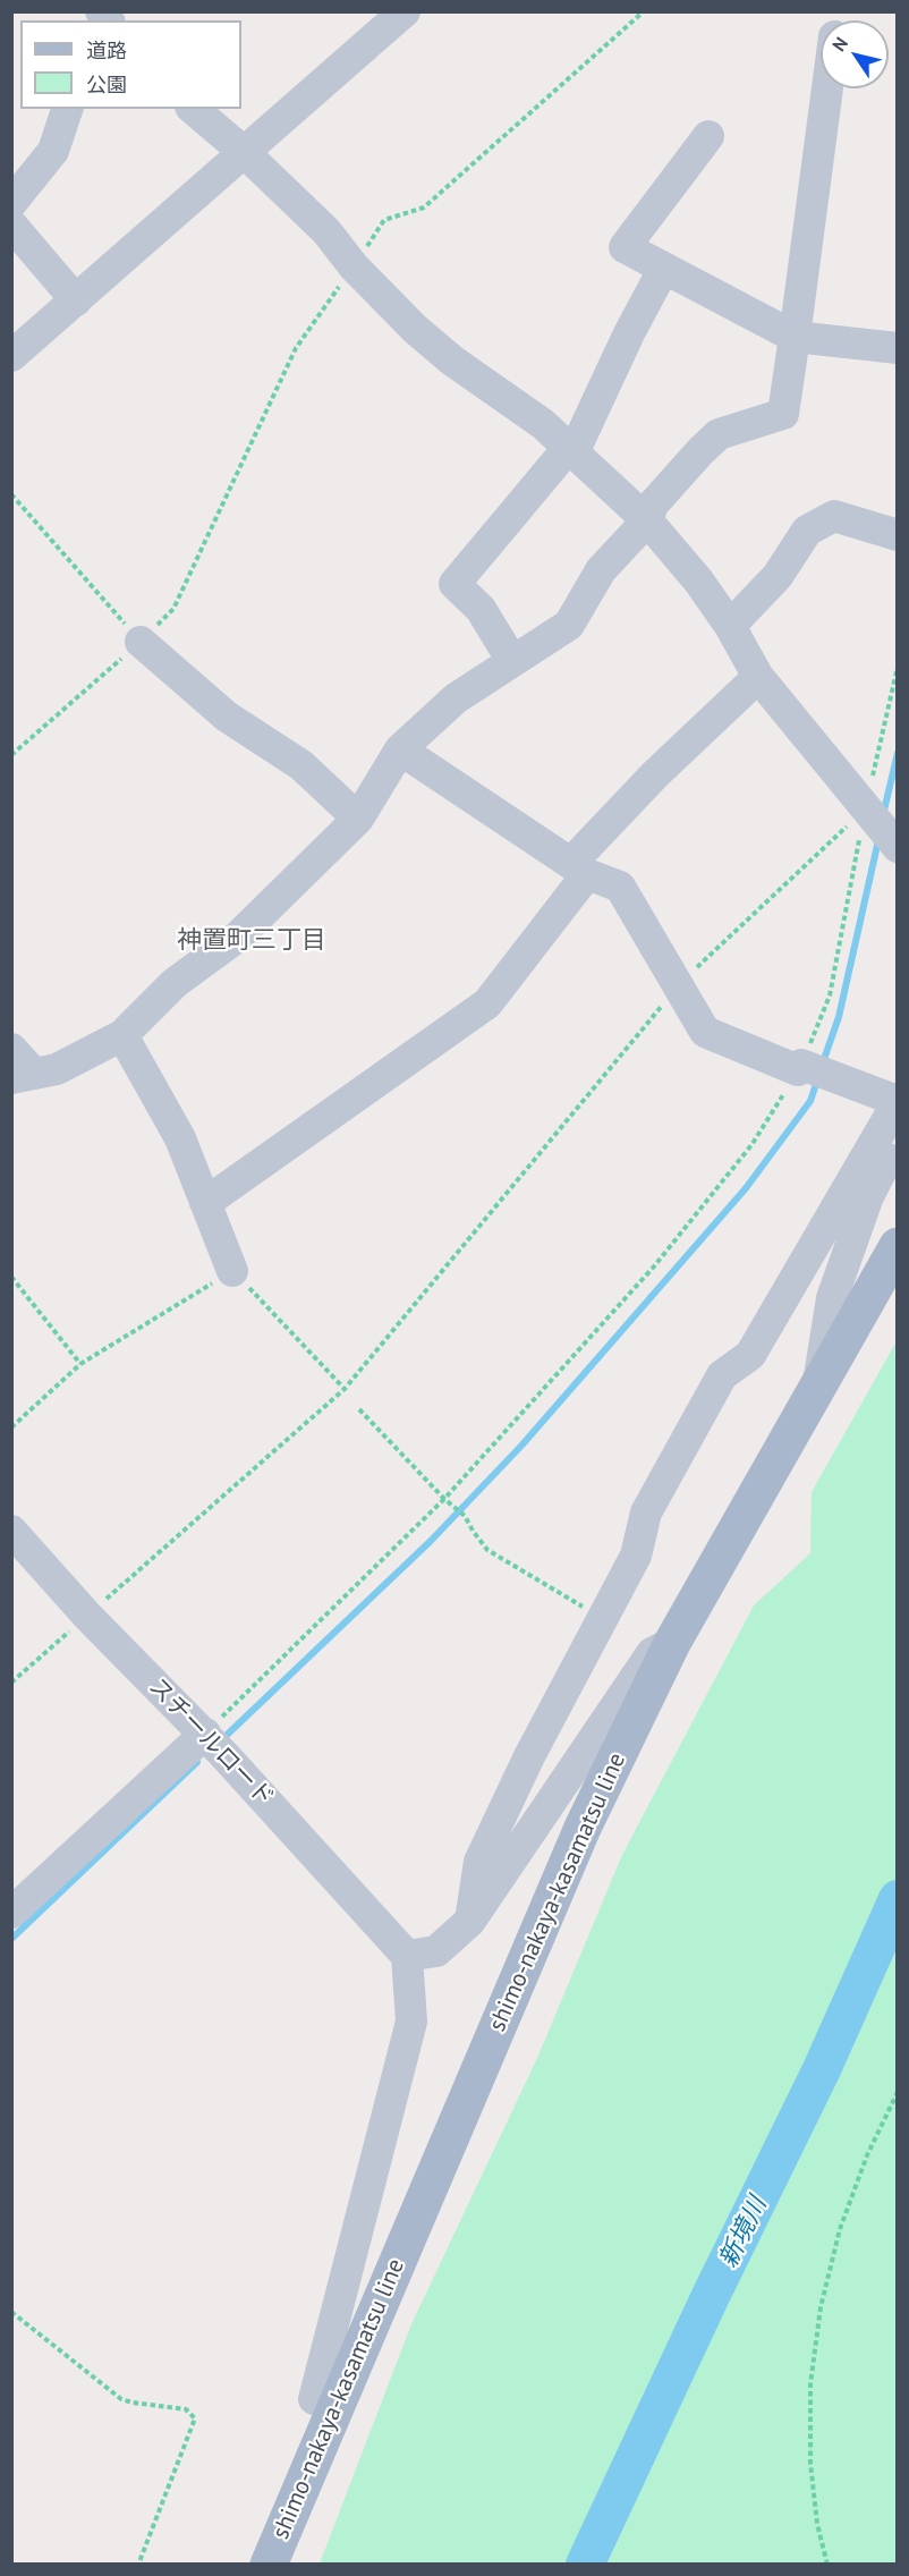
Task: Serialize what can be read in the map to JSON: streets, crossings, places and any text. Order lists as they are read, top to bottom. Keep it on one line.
{"streets":{"main road":["shimo-nakaya-kasamatsu line"],"street":["スチールロード"]},"districts":["神置町三丁目"],"water":["新境川"],"legend":["道路","公園"],"north":"top left"}
